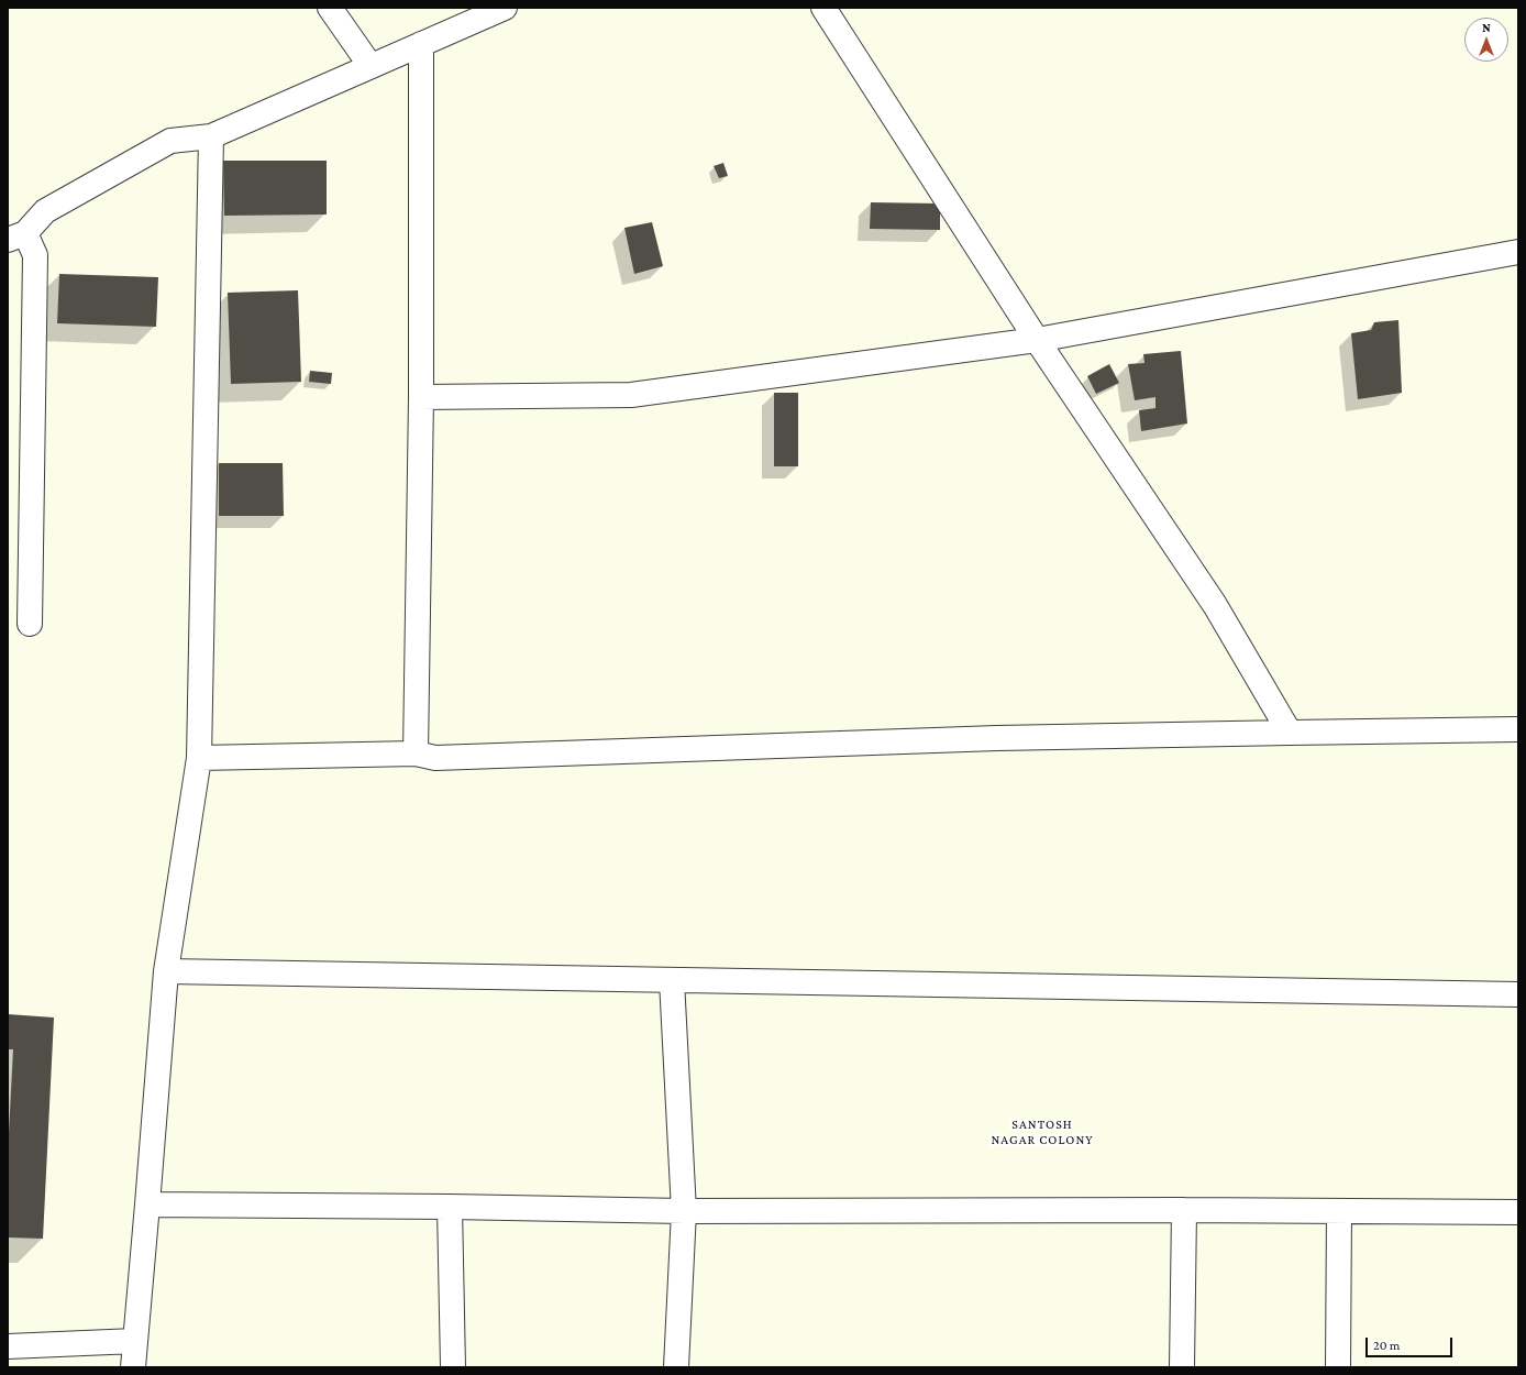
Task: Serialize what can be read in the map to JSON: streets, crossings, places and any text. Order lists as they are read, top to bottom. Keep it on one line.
{"districts":["SANTOSH NAGAR COLONY"],"scale_bar":"20 m","north":"top"}
